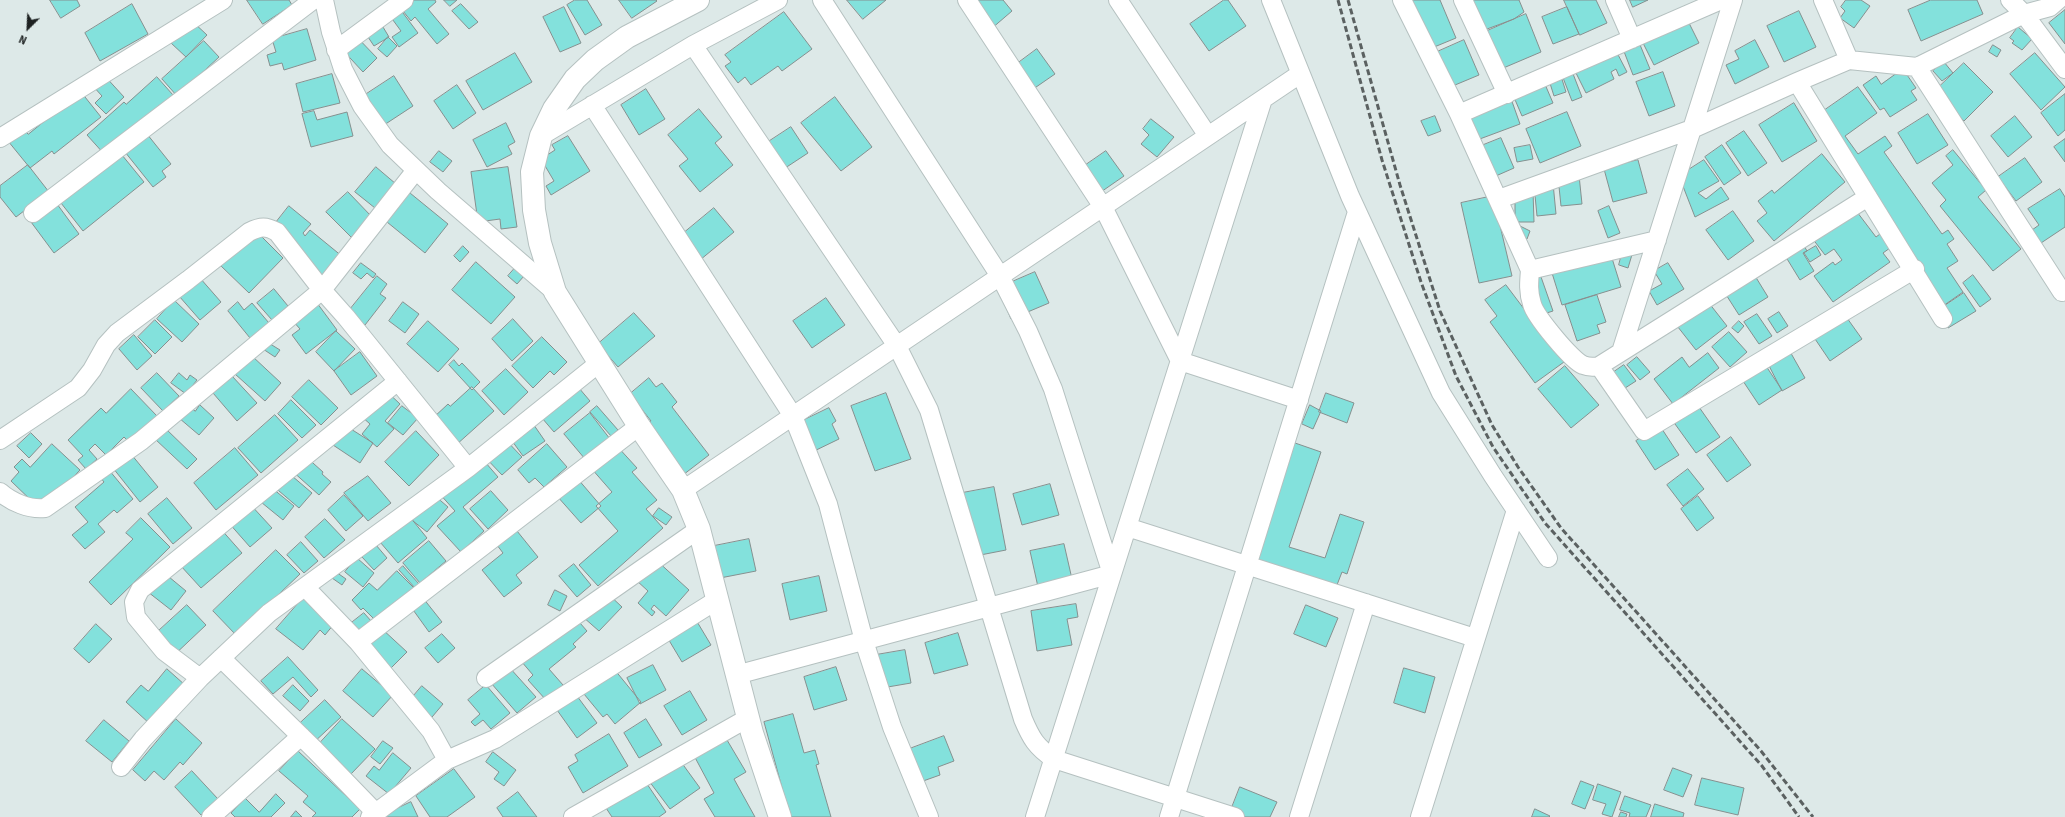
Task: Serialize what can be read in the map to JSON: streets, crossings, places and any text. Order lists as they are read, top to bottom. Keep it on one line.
{"north":"bottom left"}
